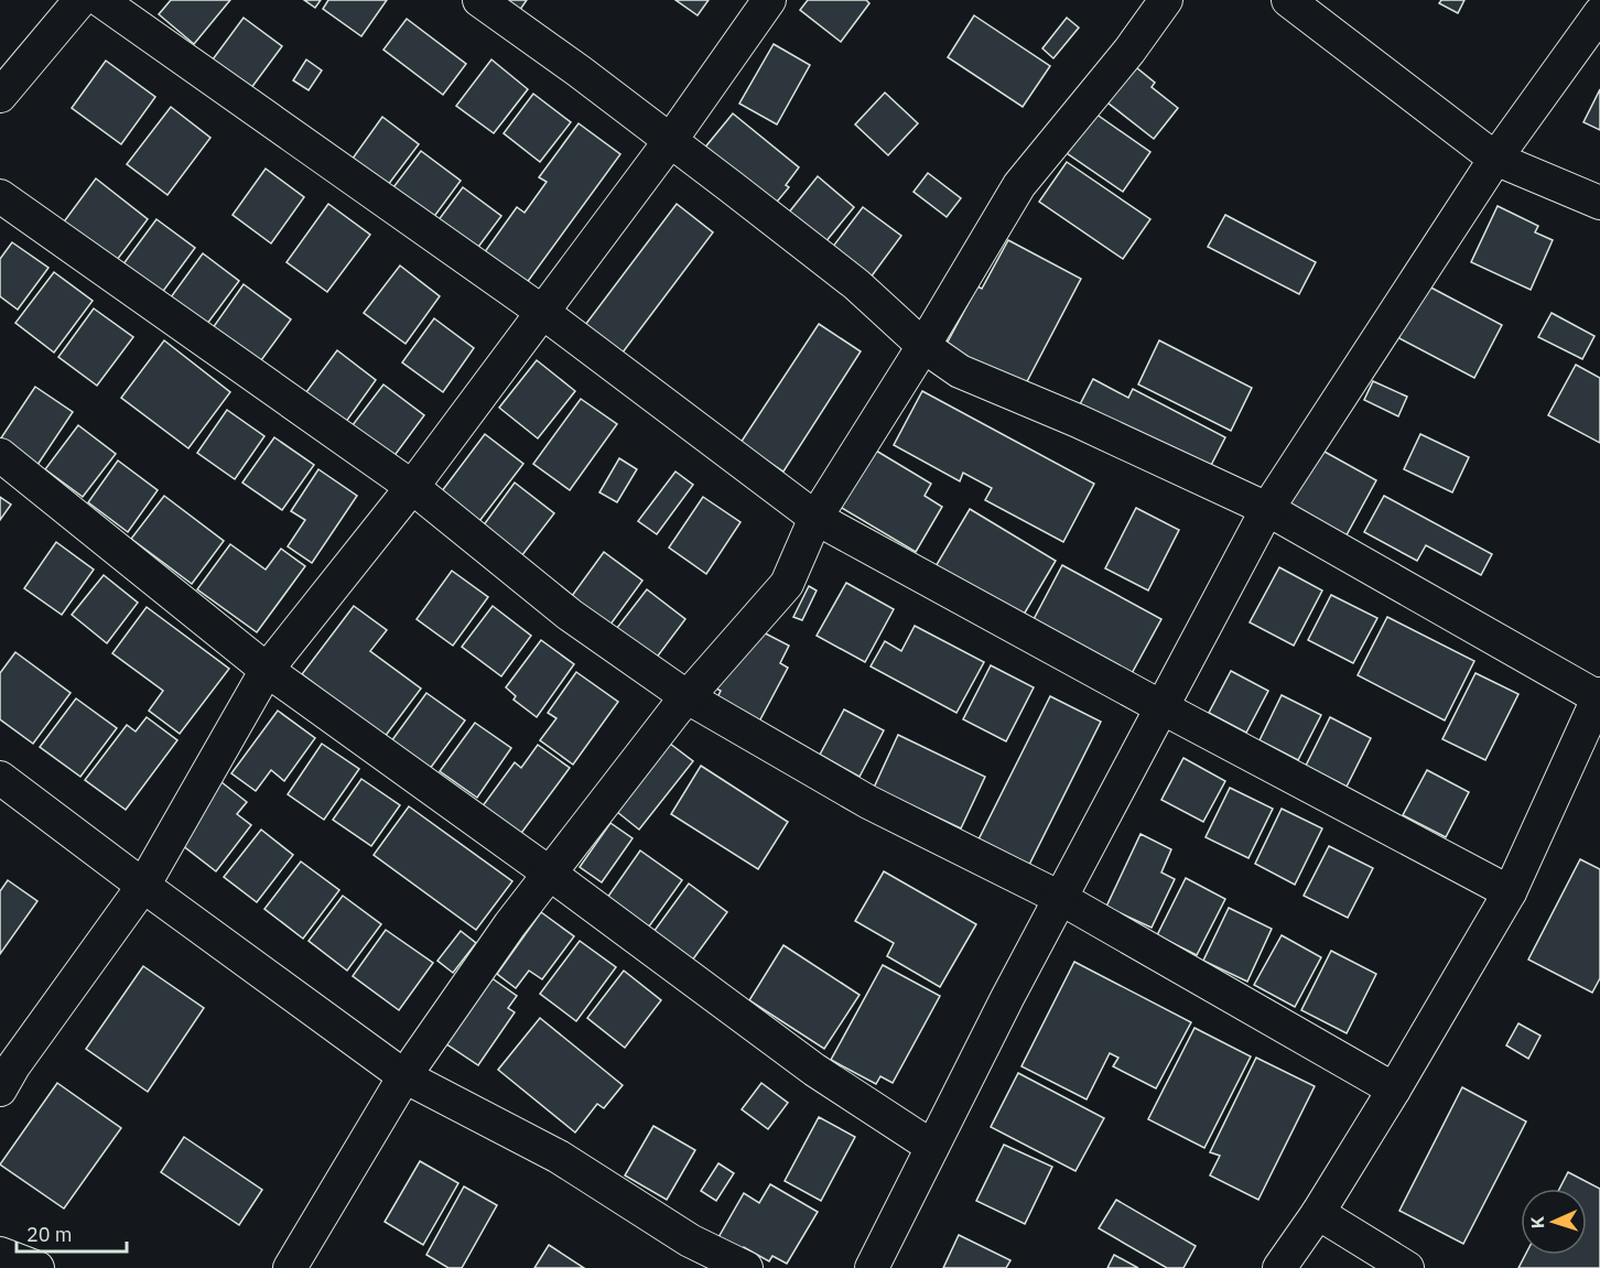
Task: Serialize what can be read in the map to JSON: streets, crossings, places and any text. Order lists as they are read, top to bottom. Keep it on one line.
{"scale_bar":"20 m","north":"left"}
